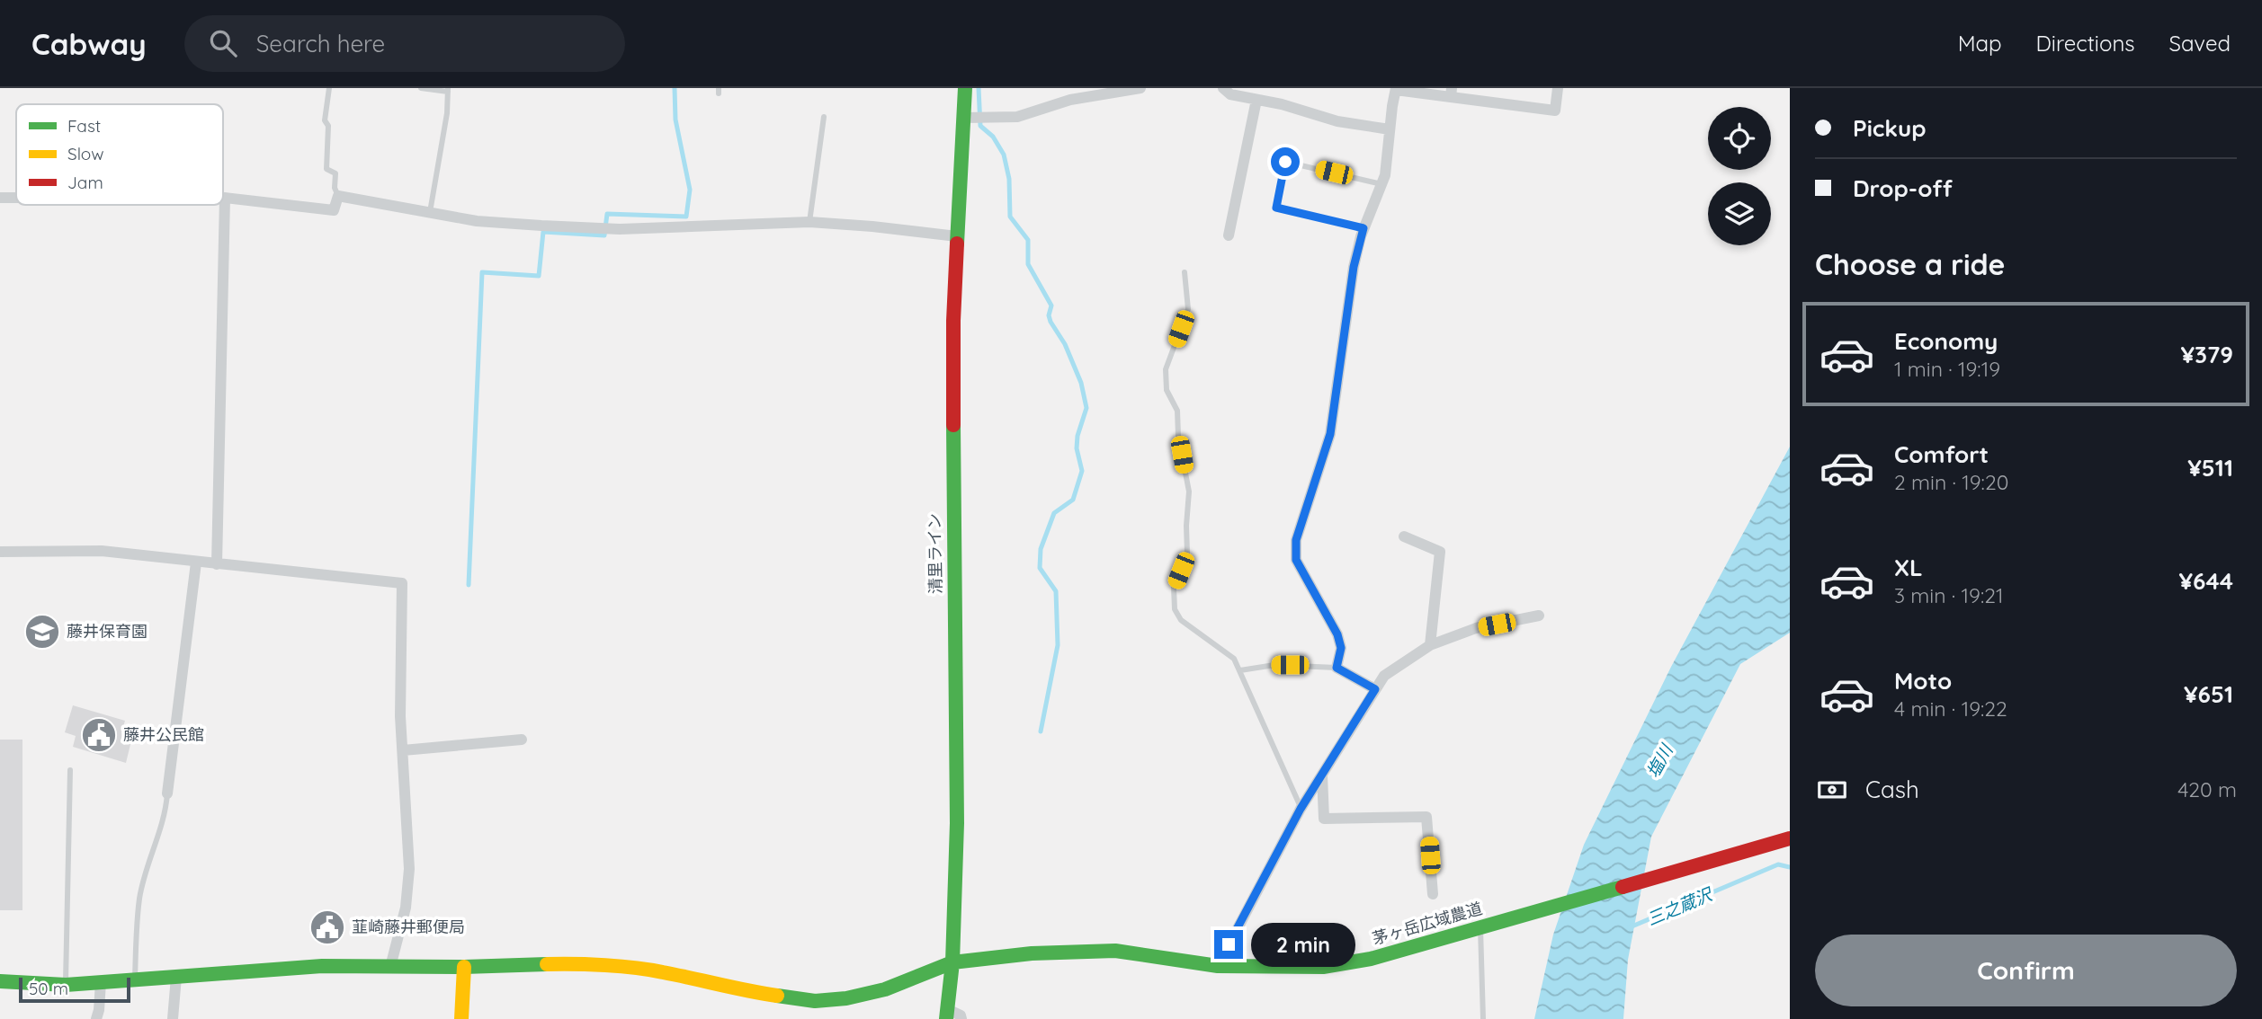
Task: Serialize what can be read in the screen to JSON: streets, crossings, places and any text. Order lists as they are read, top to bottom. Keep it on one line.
{"streets":{"main road":["清里ライン","茅ヶ岳広域農道"]},"crossings":[["清里ライン","茅ヶ岳広域農道"]],"water":["塩川","三之蔵沢"],"places":{"school or university":["藤井保育園"],"public building":["藤井公民館","韮崎藤井郵便局"]},"legend":["Fast","Slow","Jam"],"scale_bar":"50 m","page":{"header":"Cabway","search":"Search here","nav":["Map","Directions","Saved"],"banner":["Pickup","Drop-off"],"heading":"Choose a ride","list":[{"name":"Economy","note":"1 min · 19:19","value":"¥379"},{"name":"Comfort","note":"2 min · 19:20","value":"¥511"},{"name":"XL","note":"3 min · 19:21","value":"¥644"},{"name":"Moto","note":"4 min · 19:22","value":"¥651"}],"pay":["Cash","420 m"],"buttons":"Confirm","bubble":"2 min","scale":"50 m"}}
